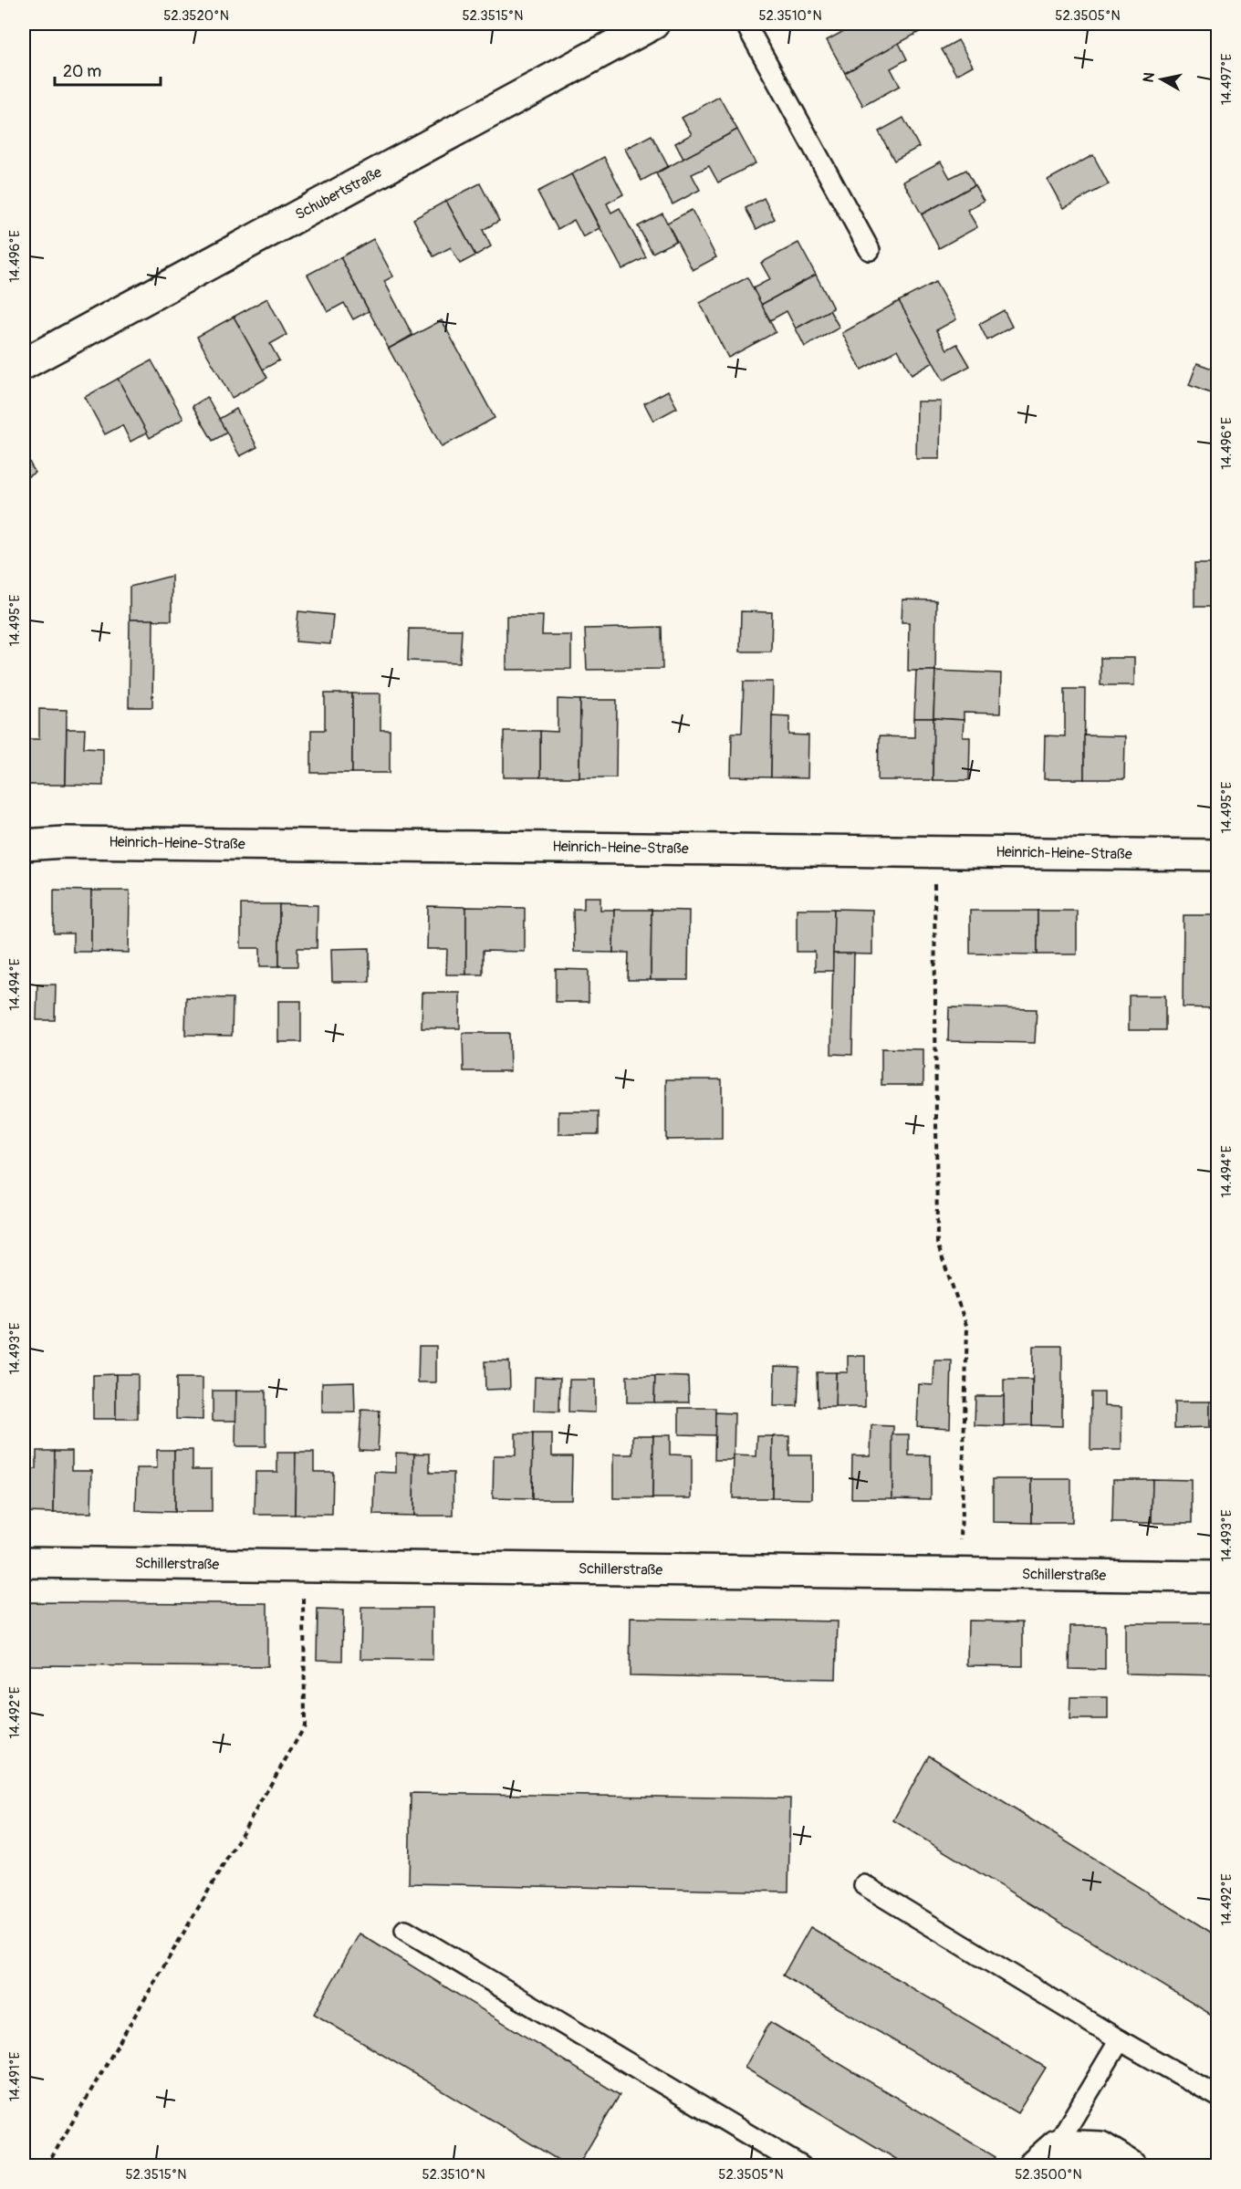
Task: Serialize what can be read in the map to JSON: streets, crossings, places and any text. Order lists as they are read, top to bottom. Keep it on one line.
{"streets":{"street":["Schubertstraße","Heinrich-Heine-Straße","Schillerstraße"]},"scale_bar":"20 m","north":"left","coordinates":["52.3520°N","52.3515°N","52.3510°N","52.3505°N","14.497°E","14.496°E","14.495°E","14.494°E","14.493°E","14.492°E","14.491°E","52.3500°N"]}
